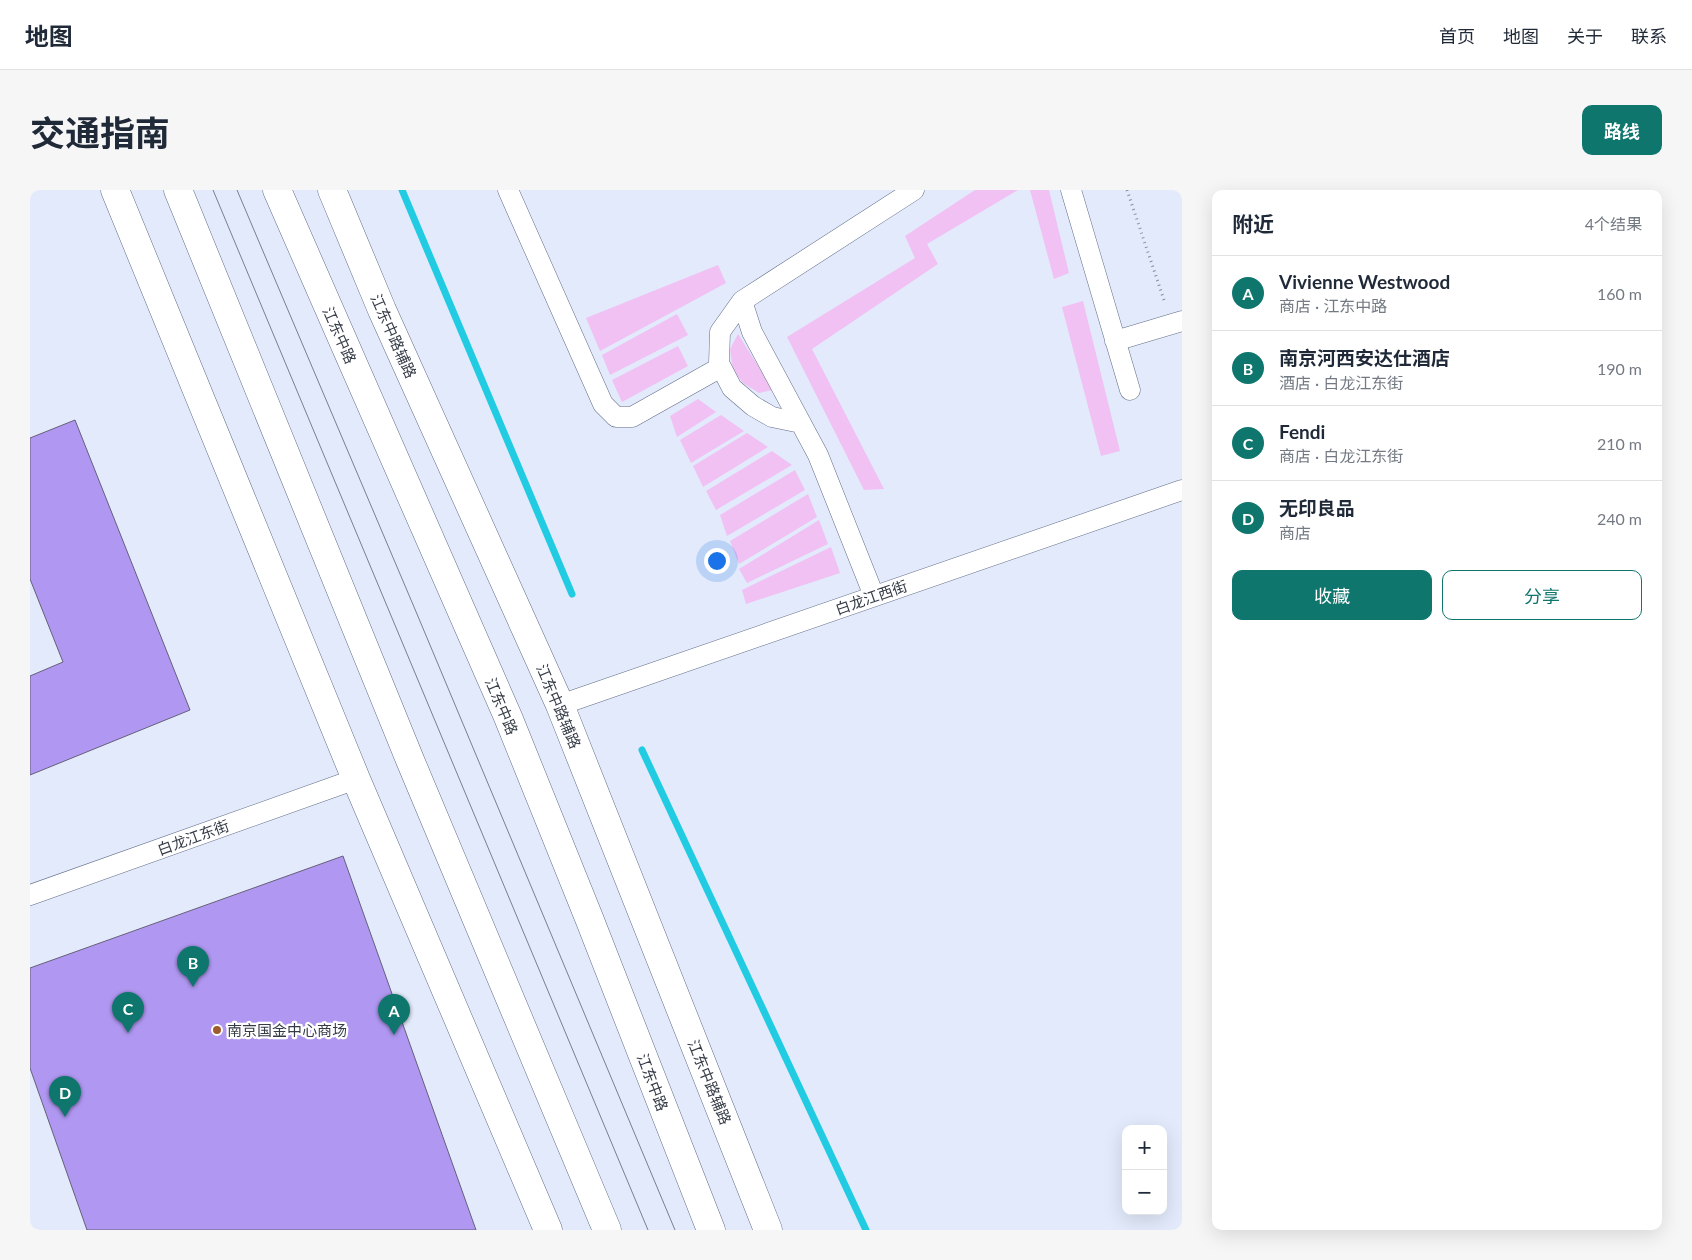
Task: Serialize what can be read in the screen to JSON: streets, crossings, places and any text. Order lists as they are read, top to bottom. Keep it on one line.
{"streets":{"street":["江东中路","江东中路辅路","白龙江西街","白龙江东街"]},"crossings":[["江东中路辅路","白龙江西街"]],"places":["南京国金中心商场"],"page":{"header":"地图","nav":["首页","地图","关于","联系"],"title":"交通指南","buttons":["路线",["收藏","分享"]],"heading":["附近","4个结果"],"list":[{"mark":"A","name":"Vivienne Westwood","note":"商店 · 江东中路","value":"160 m"},{"mark":"B","name":"南京河西安达仕酒店","note":"酒店 · 白龙江东街","value":"190 m"},{"mark":"C","name":"Fendi","note":"商店 · 白龙江东街","value":"210 m"},{"mark":"D","name":"无印良品","note":"商店","value":"240 m"}],"pins":["B","C","A","D"],"map_buttons":["+","−"]}}
